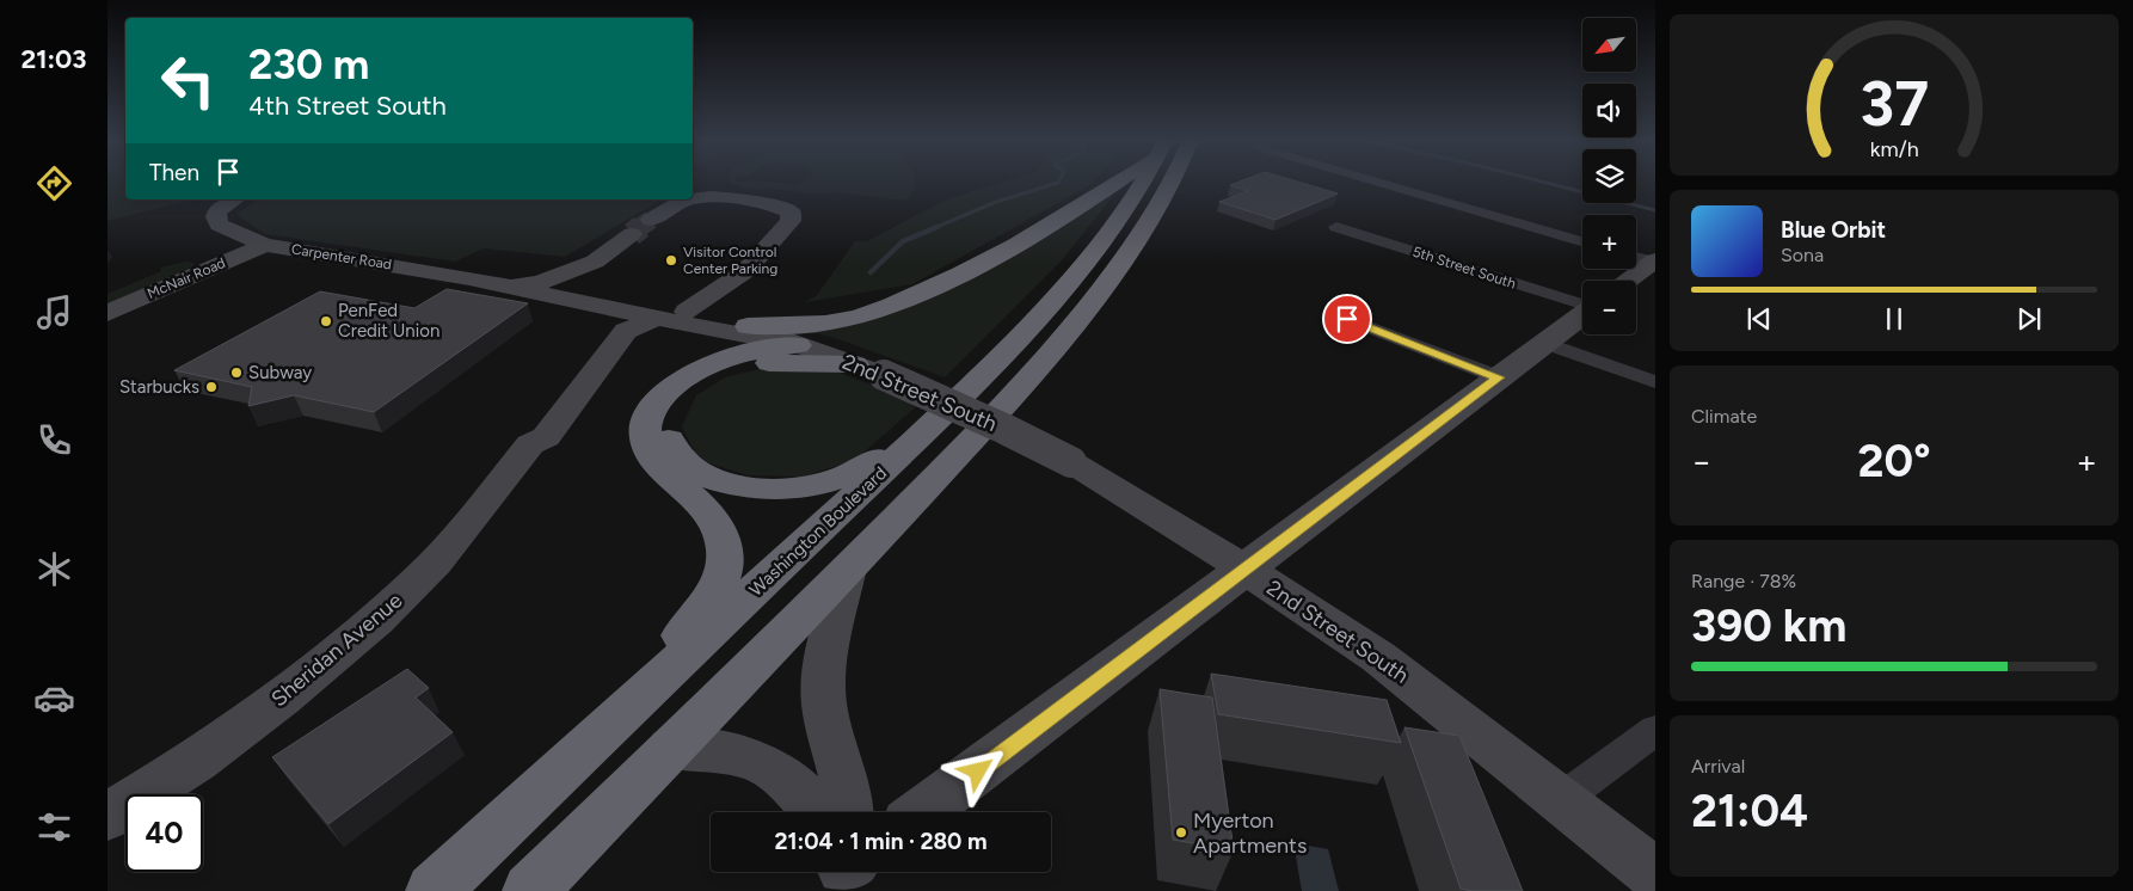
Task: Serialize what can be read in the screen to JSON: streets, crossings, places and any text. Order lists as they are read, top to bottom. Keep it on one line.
{"streets":{"highway":["Washington Boulevard"],"street":["Carpenter Road","5th Street South","McNair Road","2nd Street South","Sheridan Avenue"]},"crossings":[["Carpenter Road","McNair Road"],["Carpenter Road","2nd Street South"],["Carpenter Road","Sheridan Avenue"]],"places":["Visitor Control Center Parking","PenFed Credit Union","Subway","Starbucks","Myerton Apartments"],"north":"bottom left","page":{"tabs":"21:03","map_buttons":["+","−"],"turn":["230 m","4th Street South"],"then":"Then","song":["Blue Orbit","Sona"],"tile":["Climate",["Range · 78%","390 km"],["Arrival","21:04"]],"heat":["−","20°","+"],"limit":"40","trip":"21:04 · 1 min · 280 m","gauge":["37","km/h"]}}
